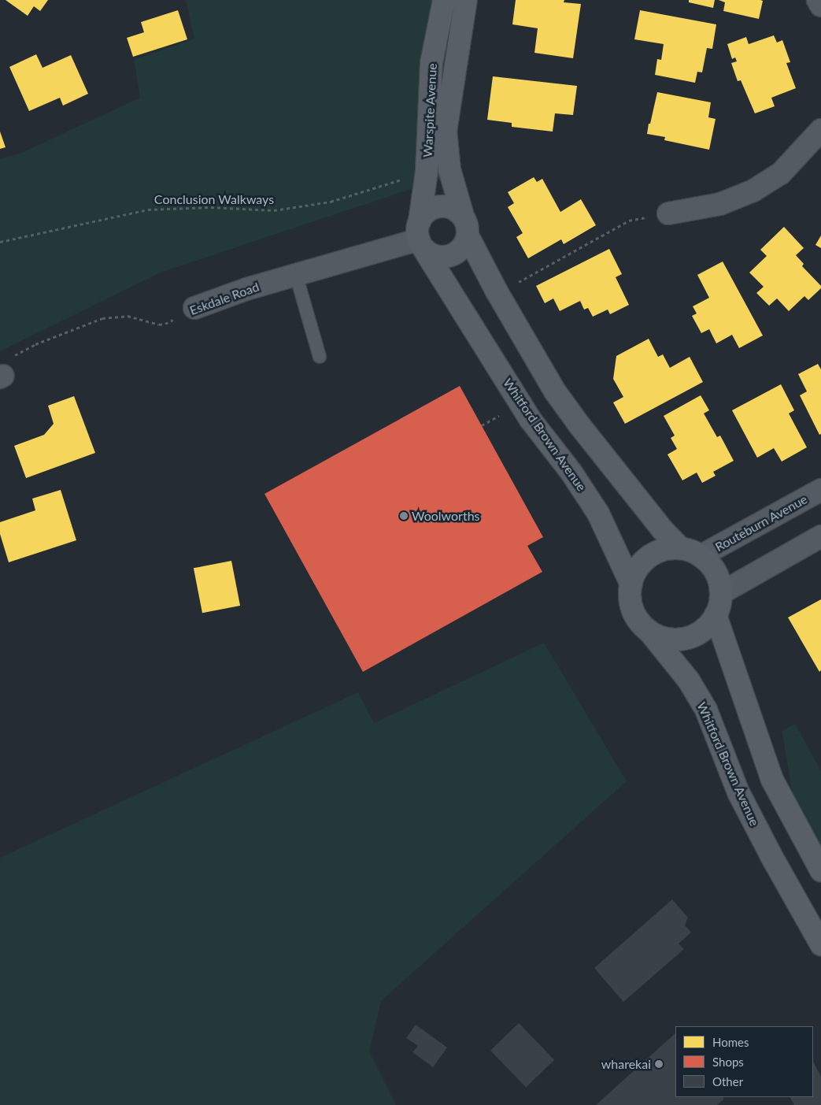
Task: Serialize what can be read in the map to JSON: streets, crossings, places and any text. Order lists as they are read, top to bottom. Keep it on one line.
{"streets":{"main road":["Warspite Avenue","Whitford Brown Avenue"],"street":["Eskdale Road","Routeburn Avenue"],"path":["Conclusion Walkways"]},"crossings":[["Warspite Avenue","Conclusion Walkways"],["Warspite Avenue","Eskdale Road"],["Warspite Avenue","Whitford Brown Avenue"],["Eskdale Road","Whitford Brown Avenue"],["Whitford Brown Avenue","Routeburn Avenue"]],"places":["Woolworths","wharekai"],"legend":["Homes","Shops","Other"]}
